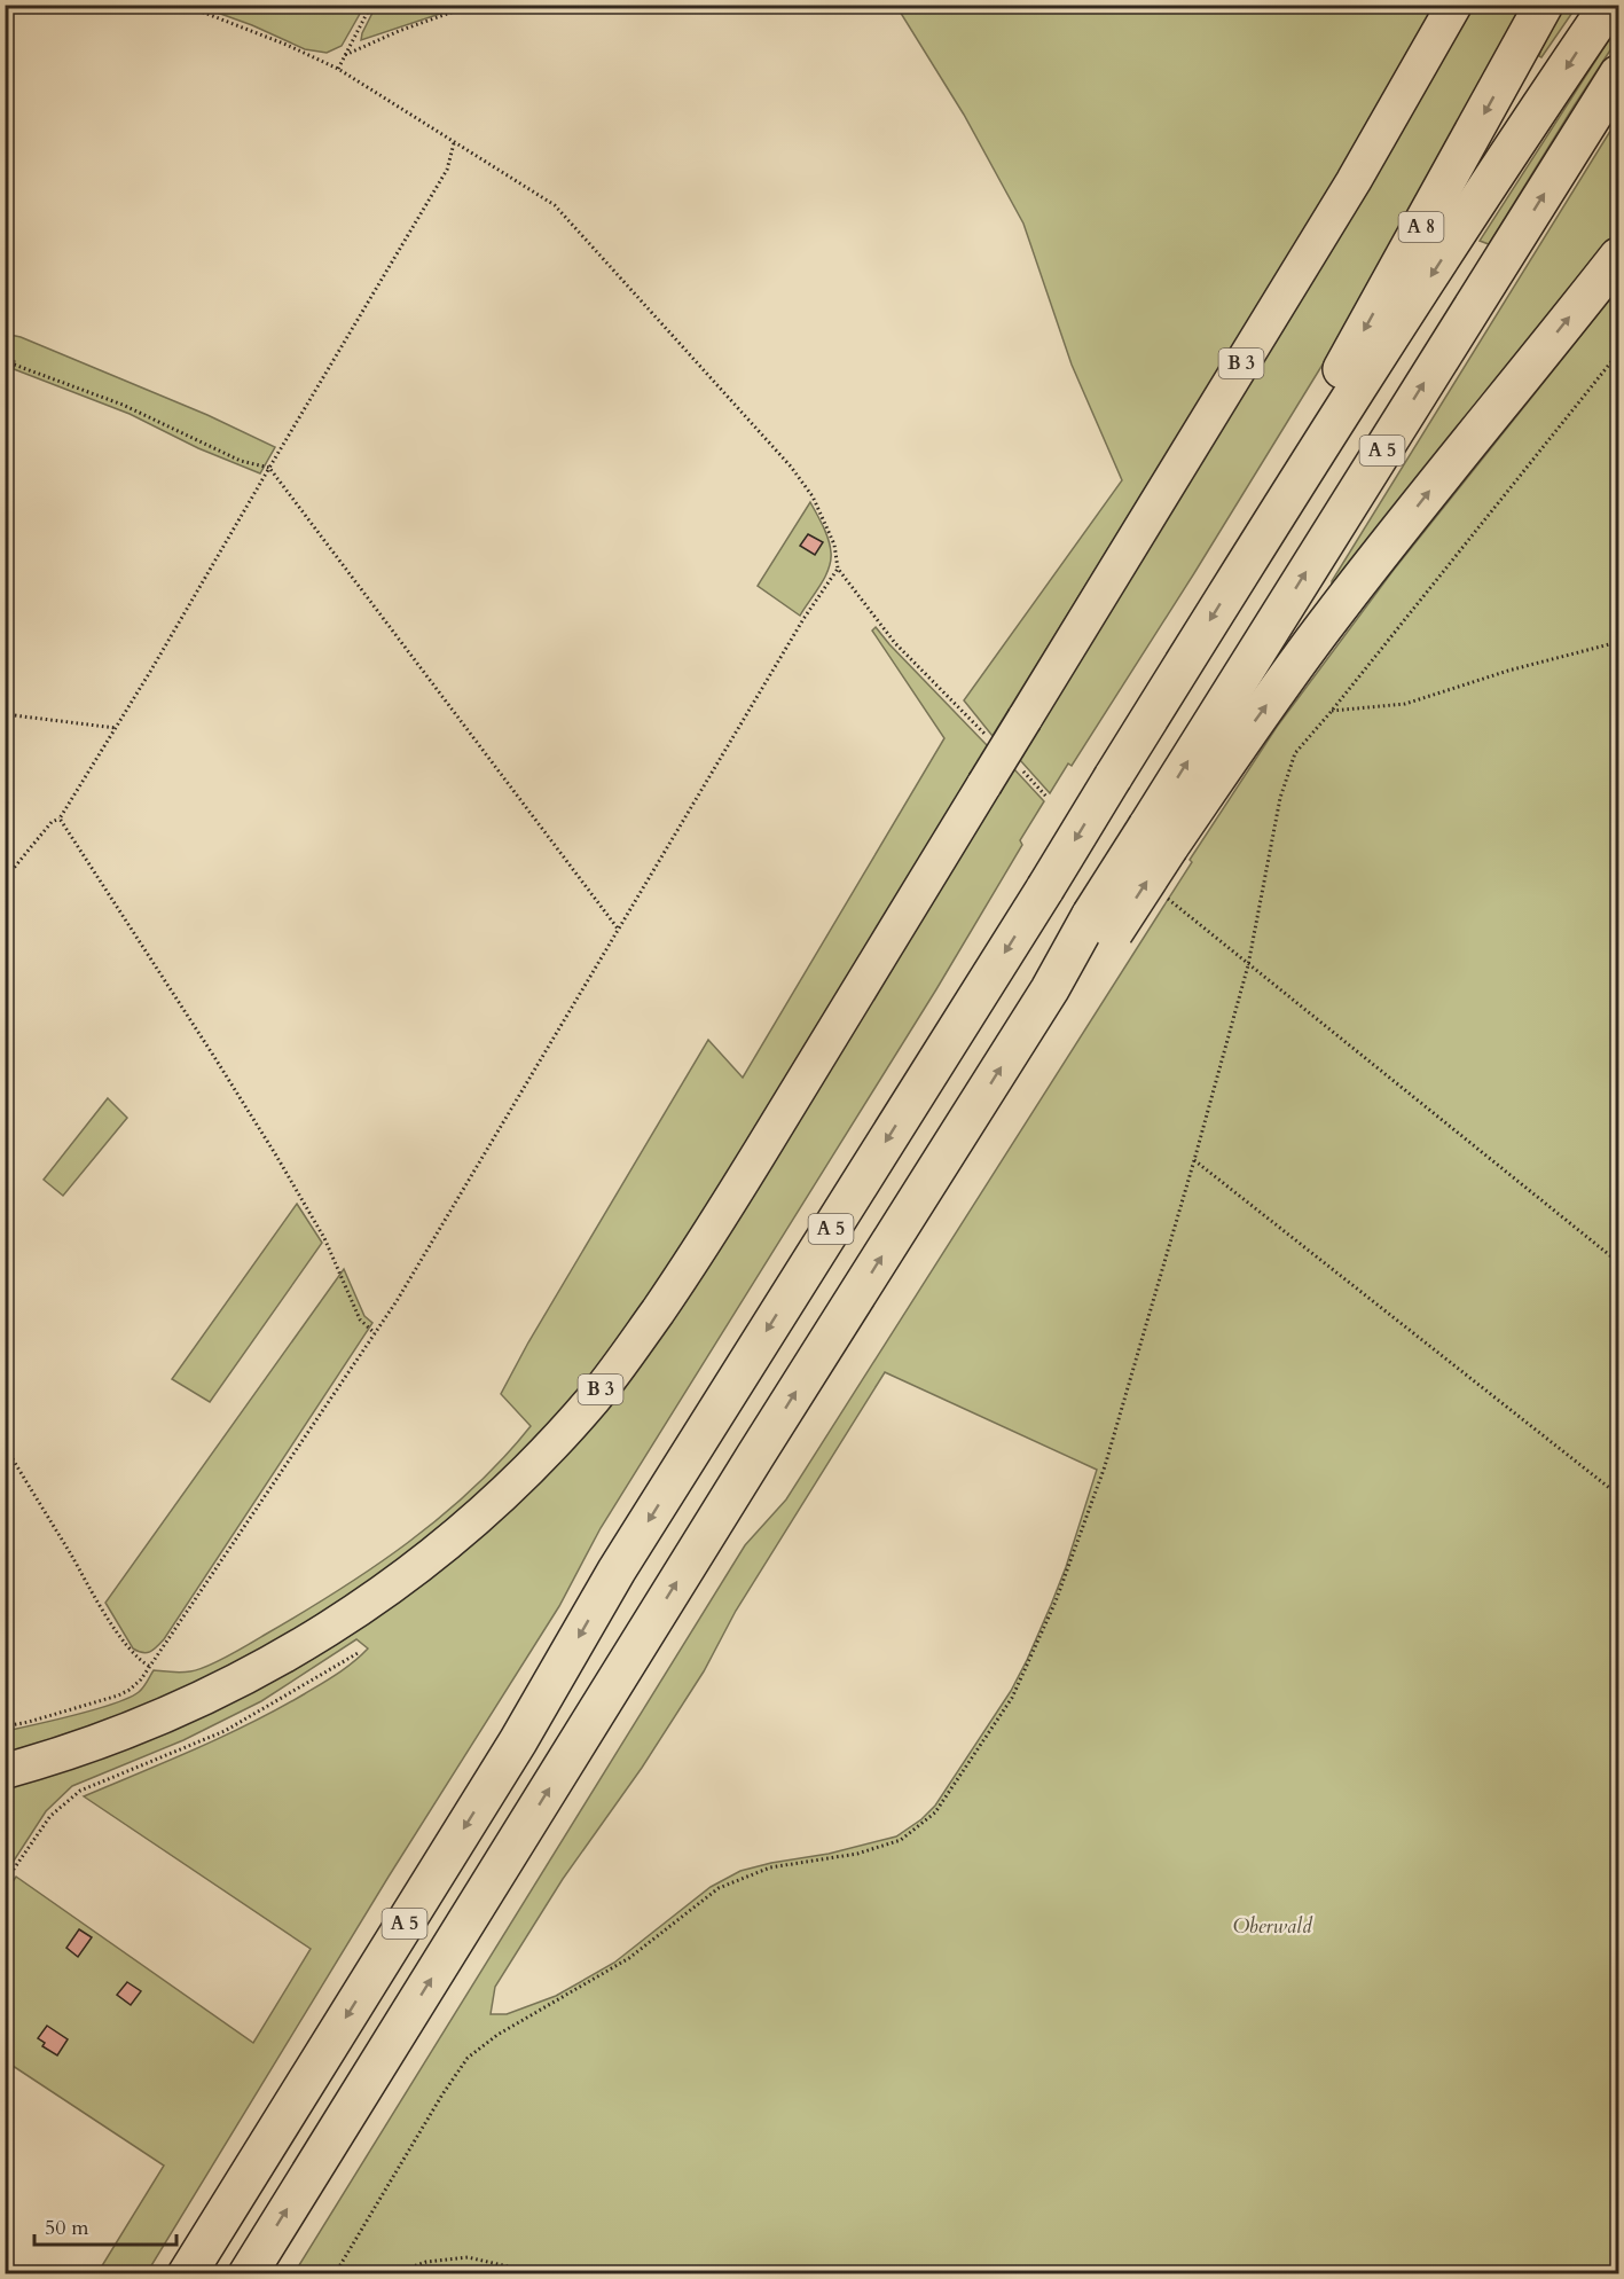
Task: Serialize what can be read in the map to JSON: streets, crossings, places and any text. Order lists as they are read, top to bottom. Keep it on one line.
{"streets":{"highway":["A 8","A 5"],"main road":["B 3"]},"crossings":[["A 8","A 5"]],"parks":["Oberwald"],"scale_bar":"50 m"}
